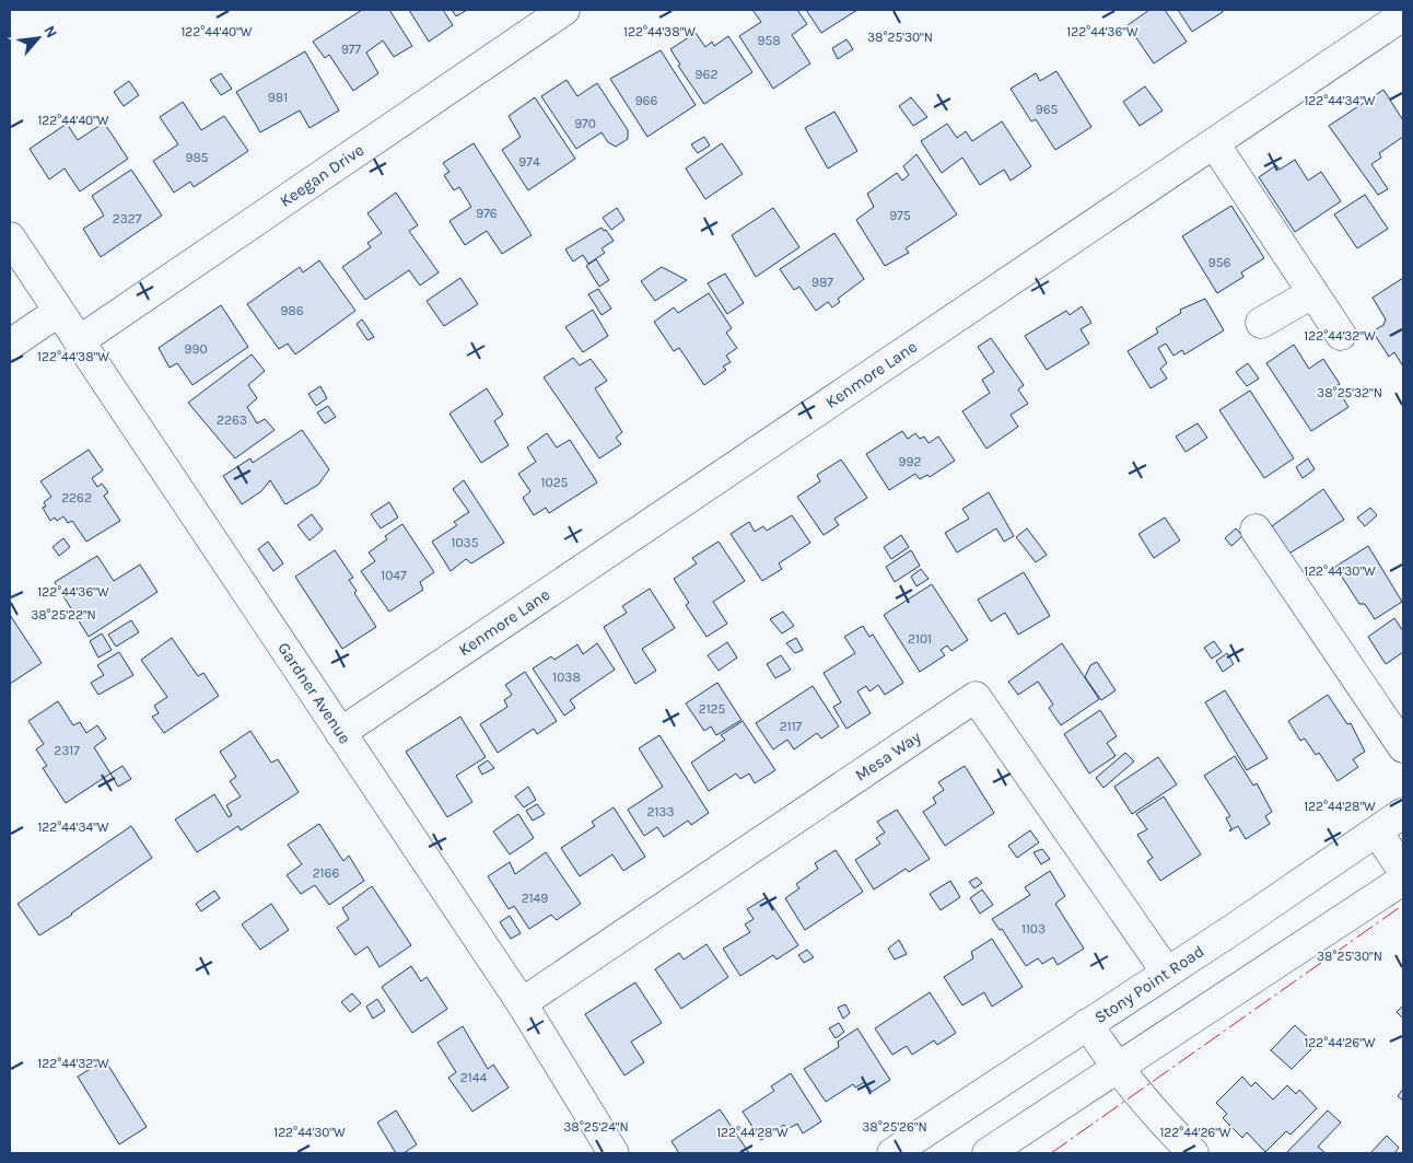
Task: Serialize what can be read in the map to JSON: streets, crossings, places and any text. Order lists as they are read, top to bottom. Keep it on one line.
{"streets":{"street":["Keegan Drive","Kenmore Lane","Gardner Avenue","Mesa Way","Stony Point Road"]},"crossings":[["Keegan Drive","Gardner Avenue"],["Kenmore Lane","Gardner Avenue"],["Gardner Avenue","Mesa Way"],["Mesa Way","Stony Point Road"]],"house_numbers":["958","977","962","981","966","965","970","985","974","976","975","2327","956","987","986","990","2263","992","1025","2262","1035","1047","2101","1038","2125","2117","2317","2133","2166","2149","1103","2144"],"north":"top right","coordinates":["122°44'40\"W","122°44'38\"W","122°44'36\"W","38°25'30\"N","122°44'34\"W","122°44'32\"W","38°25'32\"N","122°44'30\"W","38°25'22\"N","122°44'28\"W","122°44'26\"W","38°25'24\"N","38°25'26\"N"]}
